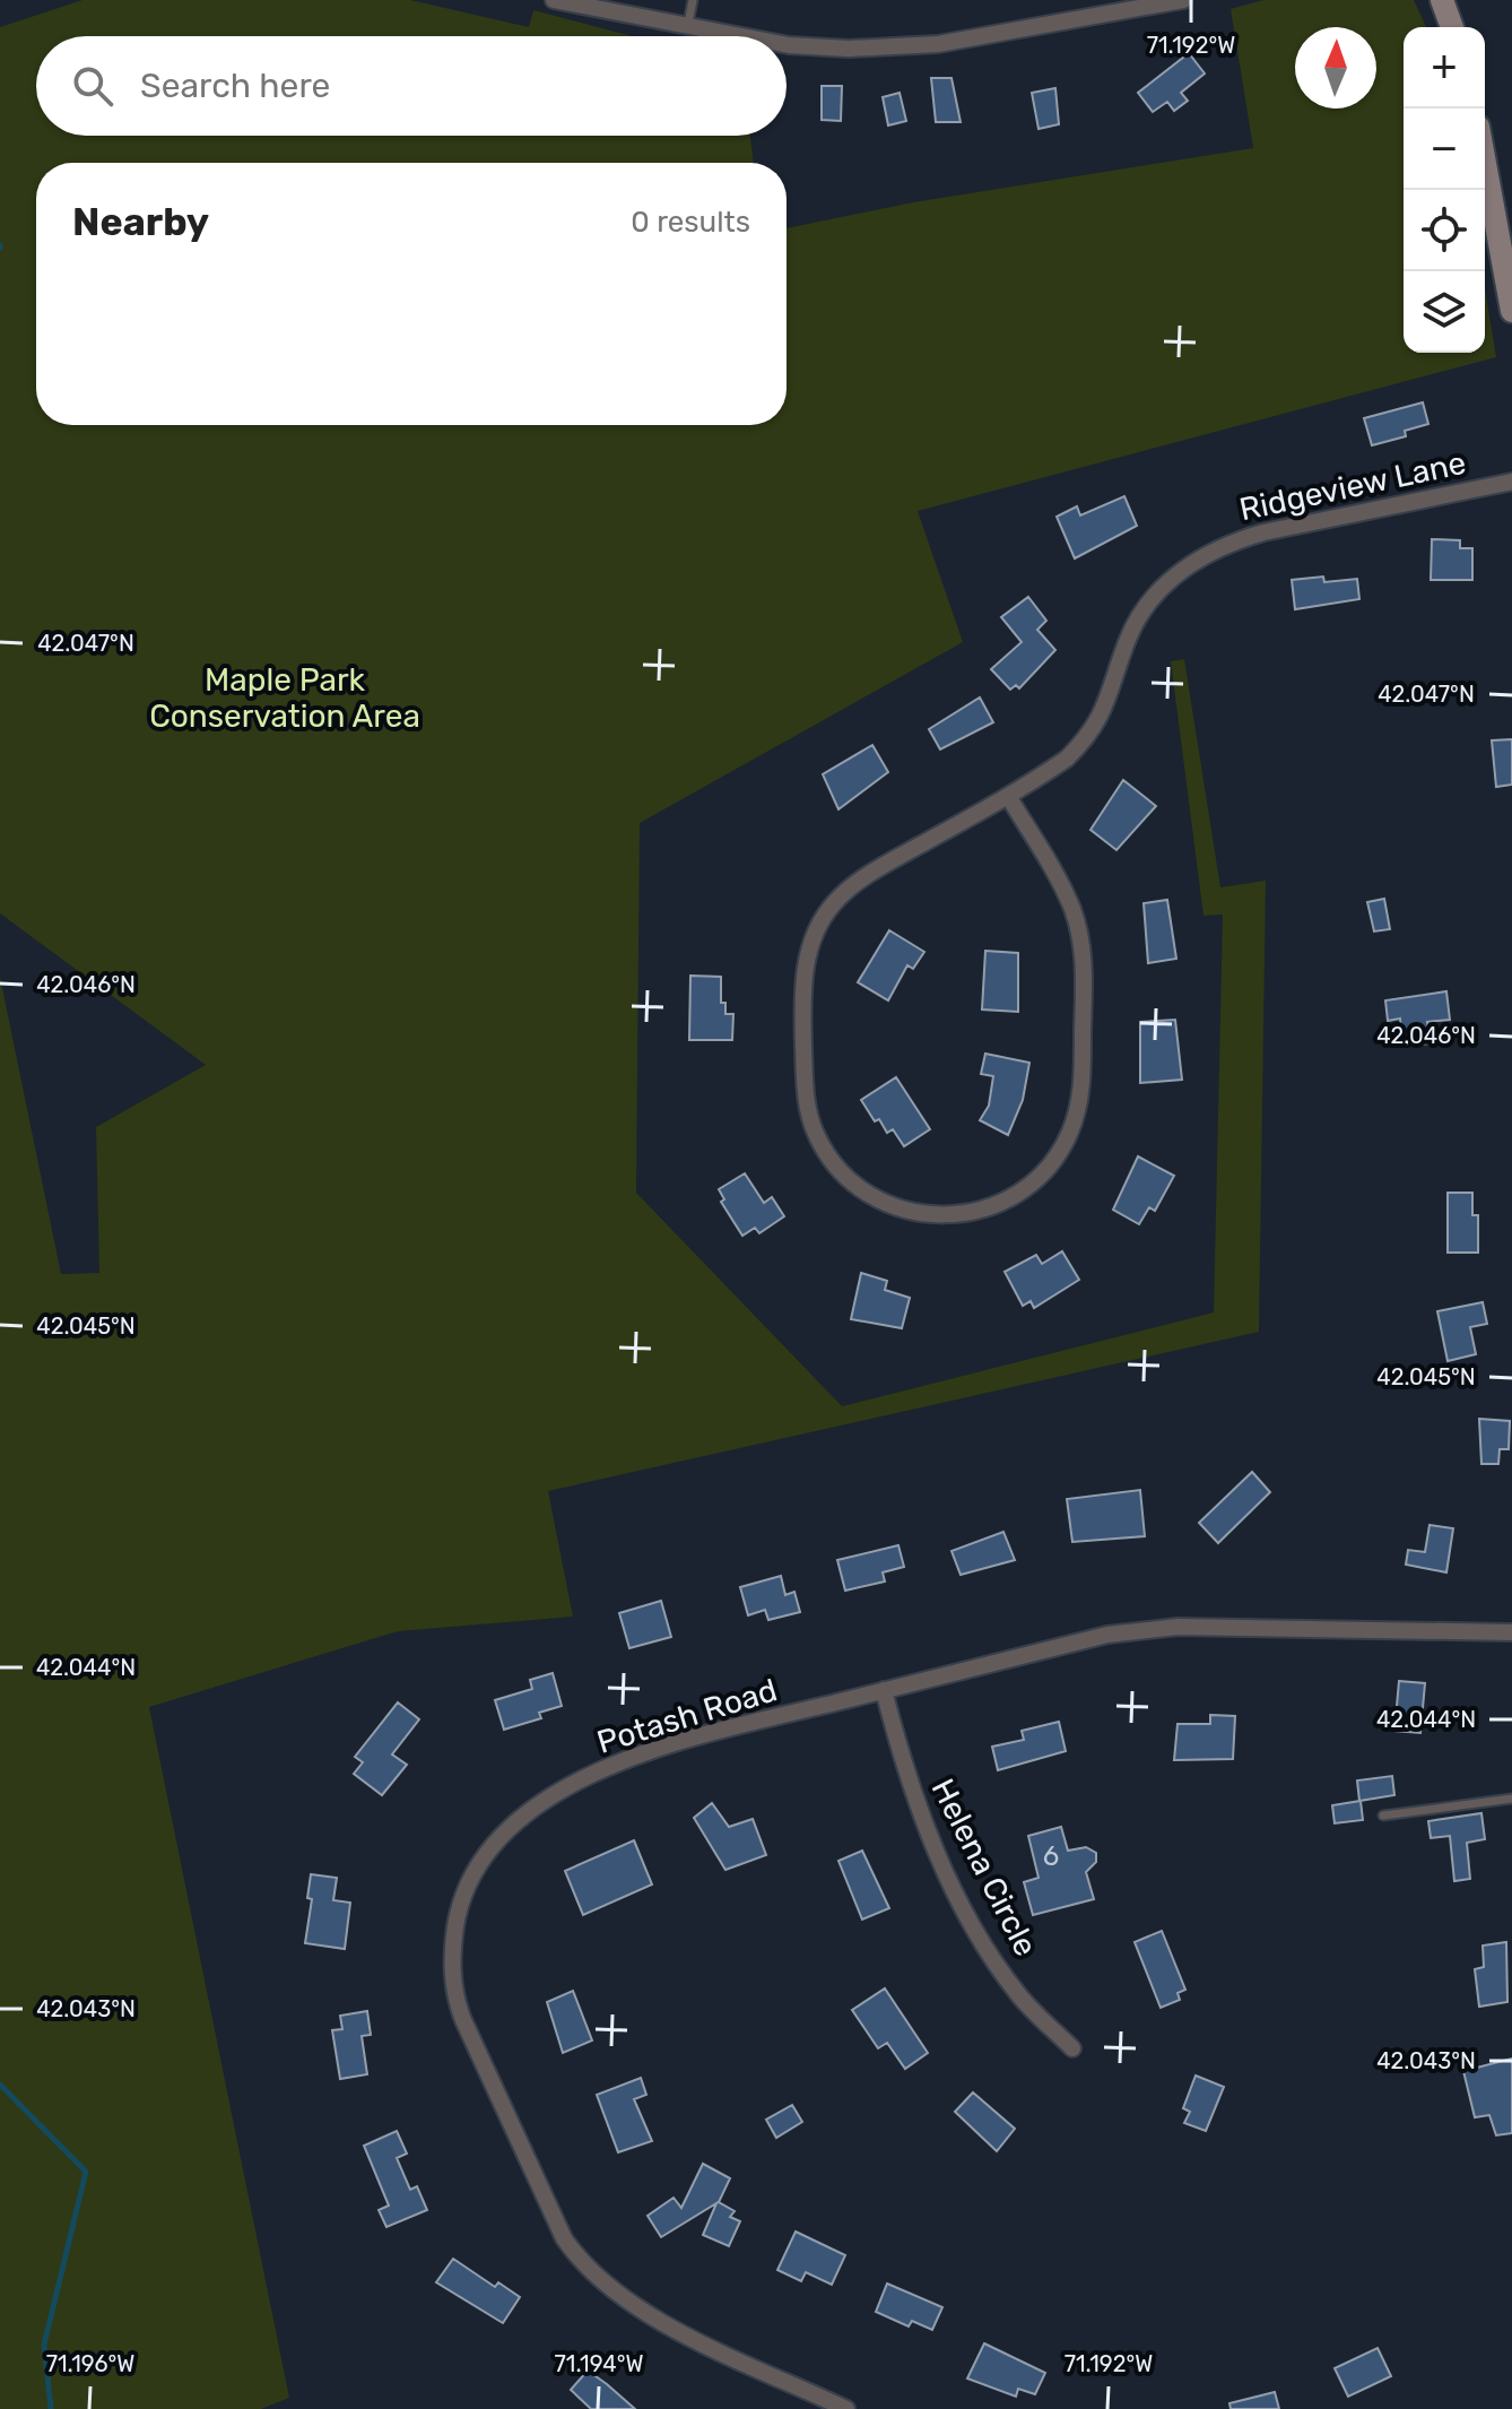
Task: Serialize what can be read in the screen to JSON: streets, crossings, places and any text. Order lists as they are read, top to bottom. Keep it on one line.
{"streets":{"street":["Ridgeview Lane","Potash Road","Helena Circle"]},"crossings":[["Potash Road","Helena Circle"]],"parks":["Maple Park Conservation Area"],"house_numbers":["6"],"north":"top","page":{"map_buttons":["+","−"],"search":"Search here","heading":["Nearby","0 results"]},"coordinates":["71.192°W","42.047°N","42.046°N","42.045°N","42.044°N","42.043°N","71.196°W","71.194°W"]}
